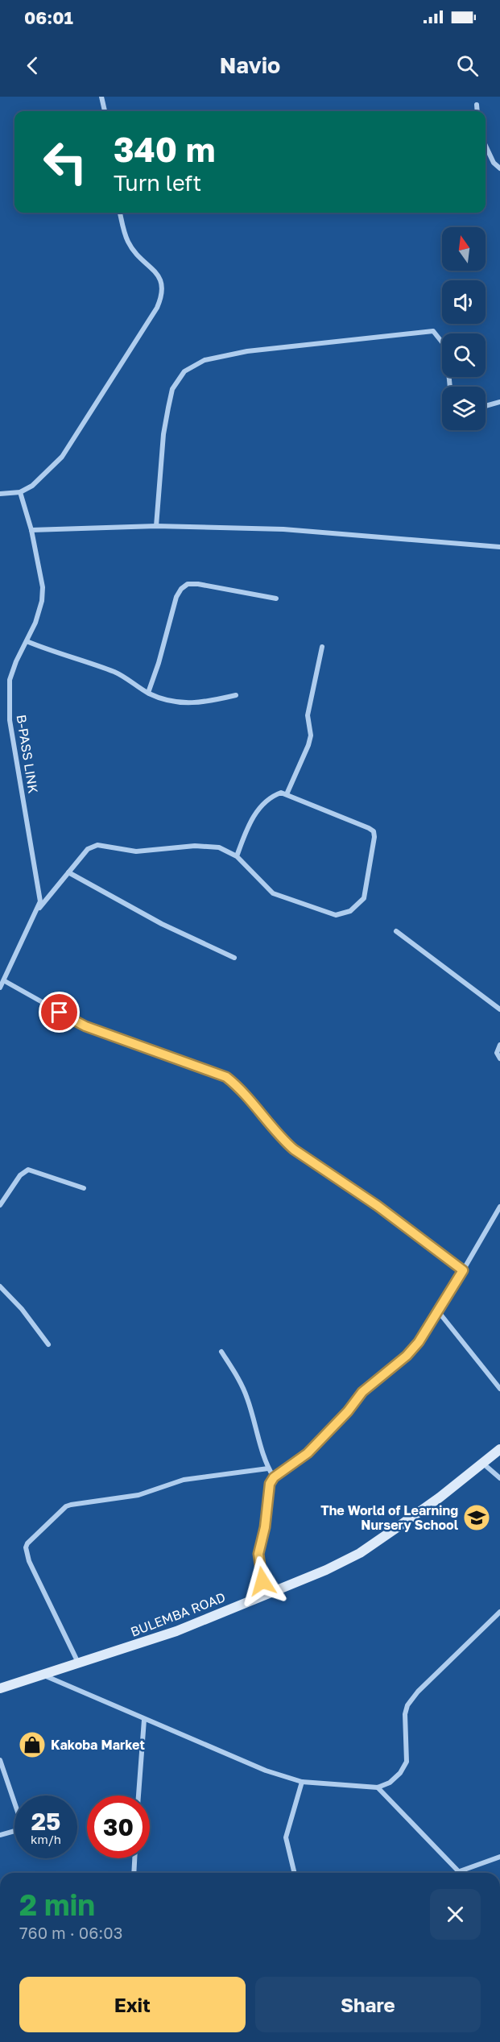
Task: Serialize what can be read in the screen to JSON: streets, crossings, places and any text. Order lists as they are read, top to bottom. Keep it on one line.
{"streets":{"main road":["BULEMBA ROAD"],"street":["B-PASS LINK"]},"places":{"school or university":["The World of Learning Nursery School"],"shop":["Kakoba Market"]},"north":"top","page":{"status":"06:01","header":"Navio","turn":["340 m","Turn left"],"speed":"25 km/h","limit":"30","heading":["2 min","760 m · 06:03"],"buttons":["Exit","Share"]}}
